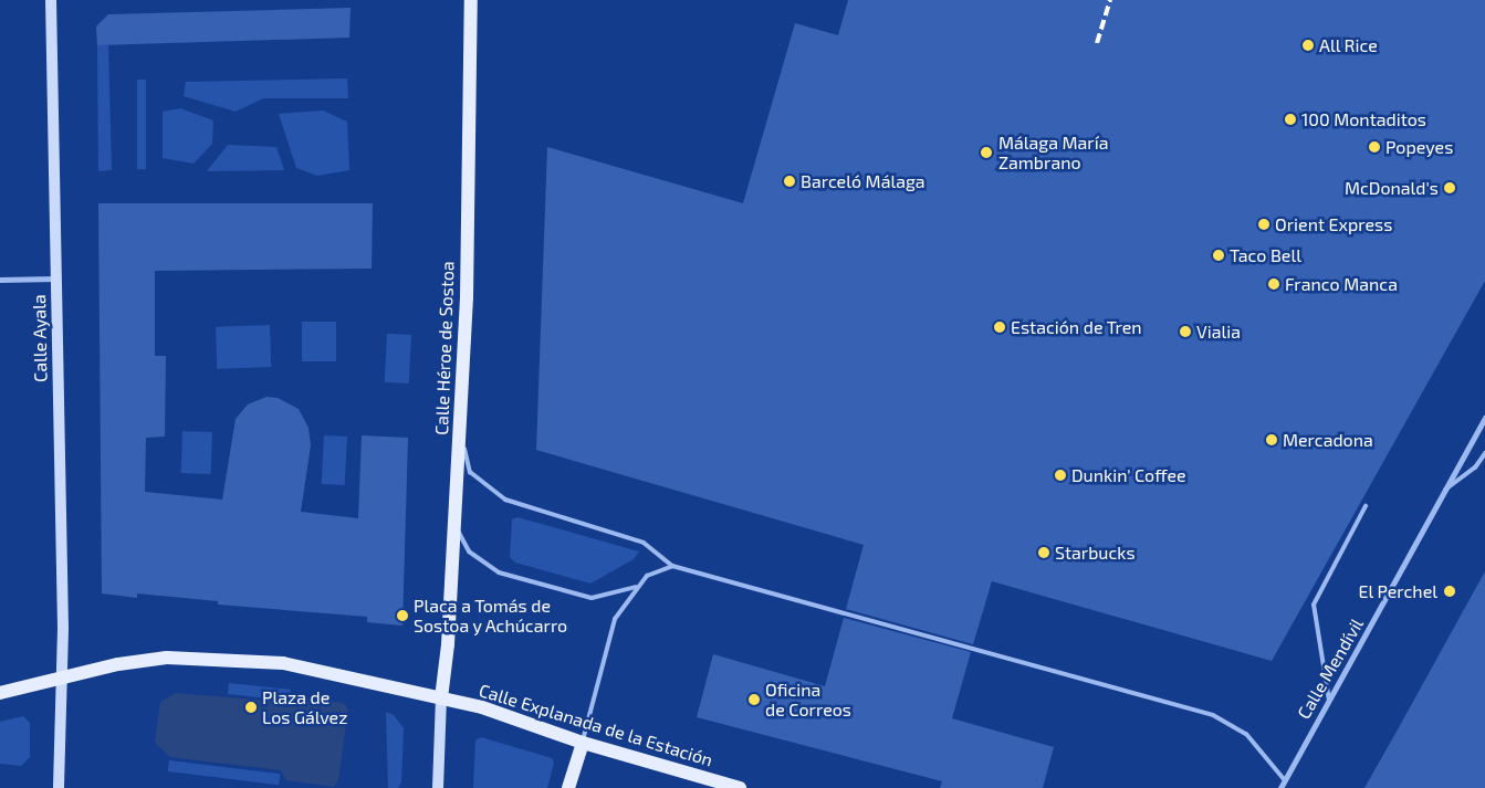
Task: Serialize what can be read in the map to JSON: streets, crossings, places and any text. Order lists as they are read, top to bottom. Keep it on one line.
{"streets":{"main road":["Calle Ayala","Calle Héroe de Sostoa","Calle Explanada de la Estación"],"street":["Calle Mendívil"]},"crossings":[["Calle Ayala","Calle Explanada de la Estación"],["Calle Héroe de Sostoa","Calle Explanada de la Estación"]],"places":["All Rice","100 Montaditos","Popeyes","Málaga María Zambrano","Barceló Málaga","McDonald's","Orient Express","Taco Bell","Franco Manca","Estación de Tren","Vialia","Mercadona","Dunkin' Coffee","Starbucks","El Perchel","Placa a Tomás de Sostoa y Achúcarro","Oficina de Correos","Plaza de Los Gálvez"]}
